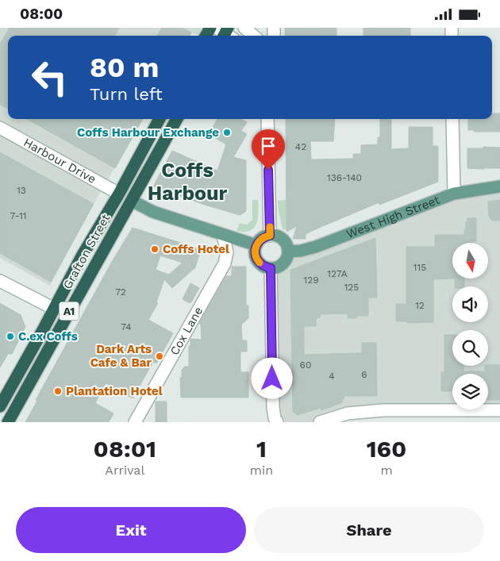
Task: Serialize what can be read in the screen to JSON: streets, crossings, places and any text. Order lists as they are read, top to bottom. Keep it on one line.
{"streets":{"highway":["Grafton Street","A1"],"main road":["West High Street"],"street":["Harbour Drive","Cox Lane"]},"crossings":[["Harbour Drive","Grafton Street"]],"districts":["Coffs Harbour"],"places":["Coffs Harbour Exchange","Coffs Hotel","C.ex Coffs","Dark Arts Cafe & Bar","Plantation Hotel"],"house_numbers":["42","136-140","13","7-11","115","127A","129","125","72","12","74","60","6","4"],"north":"bottom","page":{"status":"08:00","turn":["80 m","Turn left"],"eta":["08:01","Arrival","1","min","160","m"],"buttons":["Exit","Share"]}}
